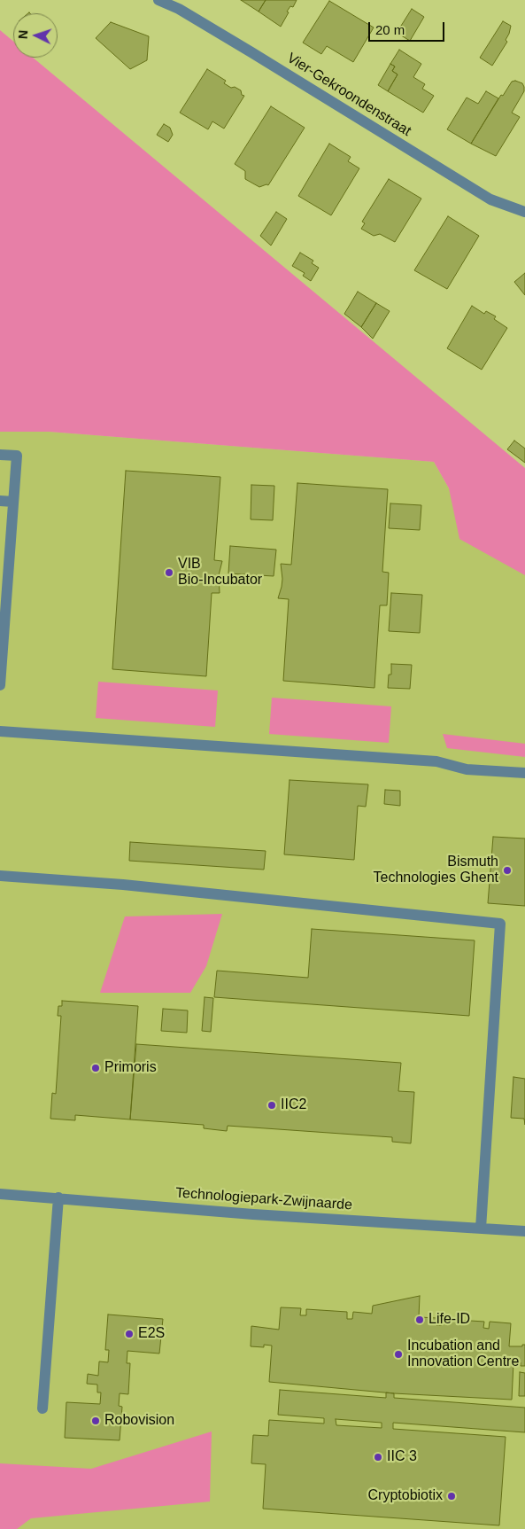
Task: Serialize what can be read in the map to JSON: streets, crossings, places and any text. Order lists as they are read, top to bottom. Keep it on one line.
{"streets":{"street":["Vier-Gekroondenstraat","Technologiepark-Zwijnaarde"]},"places":["VIB Bio-Incubator","Bismuth Technologies Ghent","Primoris","IIC2","Life-ID","E2S","Incubation and Innovation Centre","Robovision","IIC 3","Cryptobiotix"],"scale_bar":"20 m","north":"left"}
